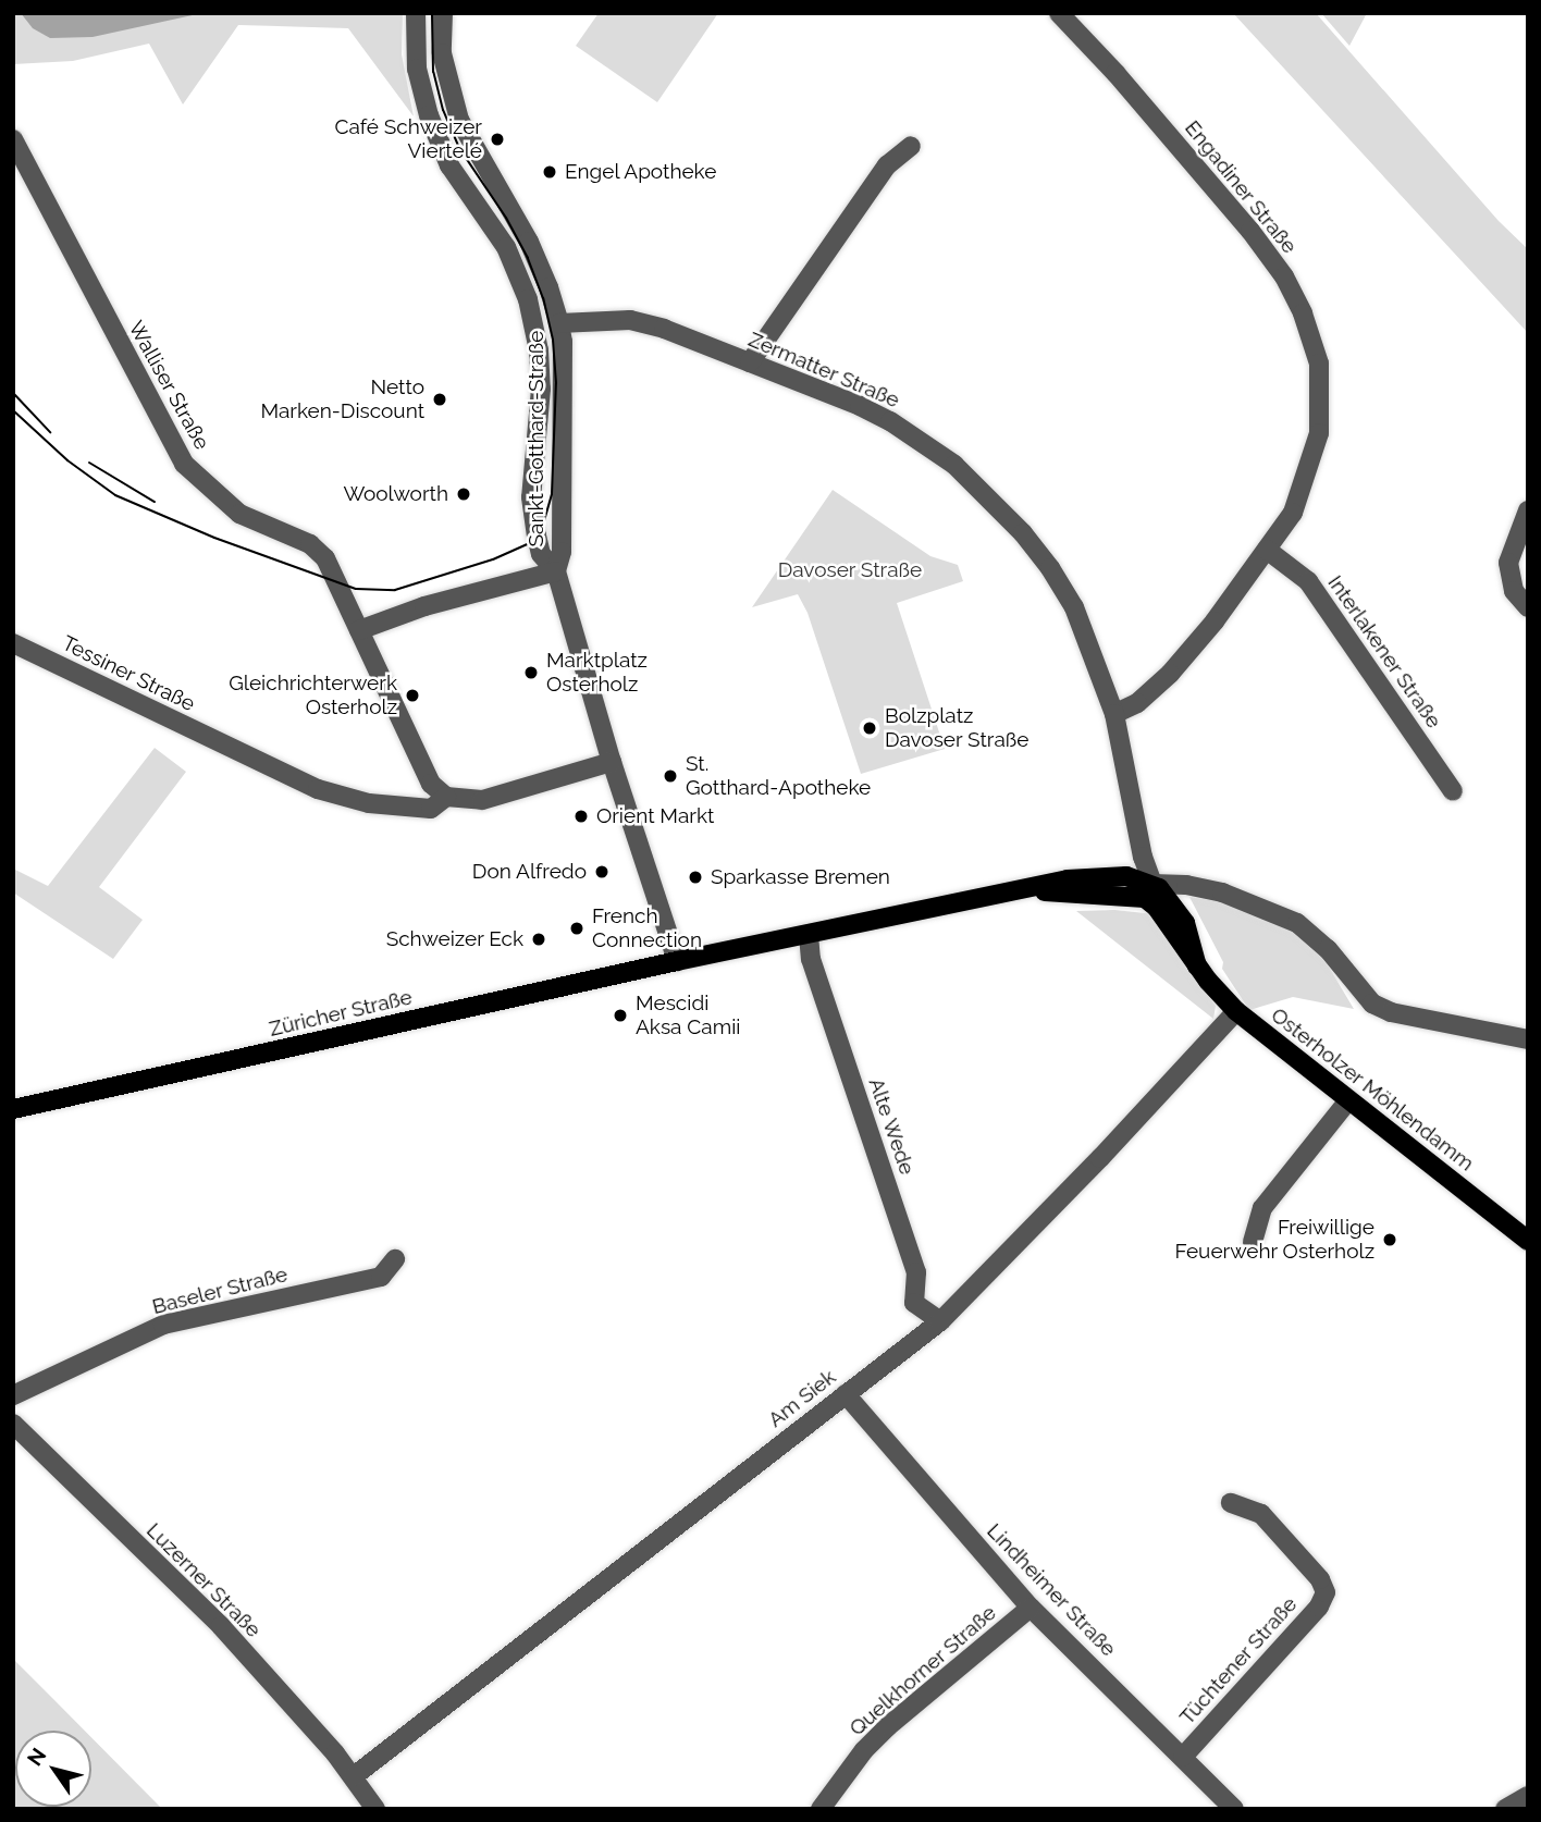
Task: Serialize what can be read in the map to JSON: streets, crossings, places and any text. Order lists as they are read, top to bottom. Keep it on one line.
{"streets":{"main road":["Züricher Straße","Osterholzer Möhlendamm"],"street":["Engadiner Straße","Zermatter Straße","Walliser Straße","Sankt-Gotthard-Straße","Interlakener Straße","Tessiner Straße","Alte Wede","Baseler Straße","Am Siek","Luzerner Straße","Lindheimer Straße","Tüchtener Straße","Quelkhorner Straße"]},"crossings":[["Engadiner Straße","Zermatter Straße"],["Engadiner Straße","Interlakener Straße"],["Zermatter Straße","Sankt-Gotthard-Straße"],["Zermatter Straße","Osterholzer Möhlendamm"],["Walliser Straße","Tessiner Straße"],["Sankt-Gotthard-Straße","Tessiner Straße"],["Sankt-Gotthard-Straße","Züricher Straße"],["Osterholzer Möhlendamm","Am Siek"],["Alte Wede","Am Siek"],["Am Siek","Luzerner Straße"],["Am Siek","Lindheimer Straße"],["Lindheimer Straße","Tüchtener Straße"],["Lindheimer Straße","Quelkhorner Straße"]],"parks":["Davoser Straße"],"places":["Café Schweizer Viertelé","Engel Apotheke","Netto Marken-Discount","Woolworth","Marktplatz Osterholz","Gleichrichterwerk Osterholz","Bolzplatz Davoser Straße","St. Gotthard-Apotheke","Orient Markt","Don Alfredo","Sparkasse Bremen","French Connection","Schweizer Eck","Mescidi Aksa Camii","Freiwillige Feuerwehr Osterholz"],"north":"top left"}
